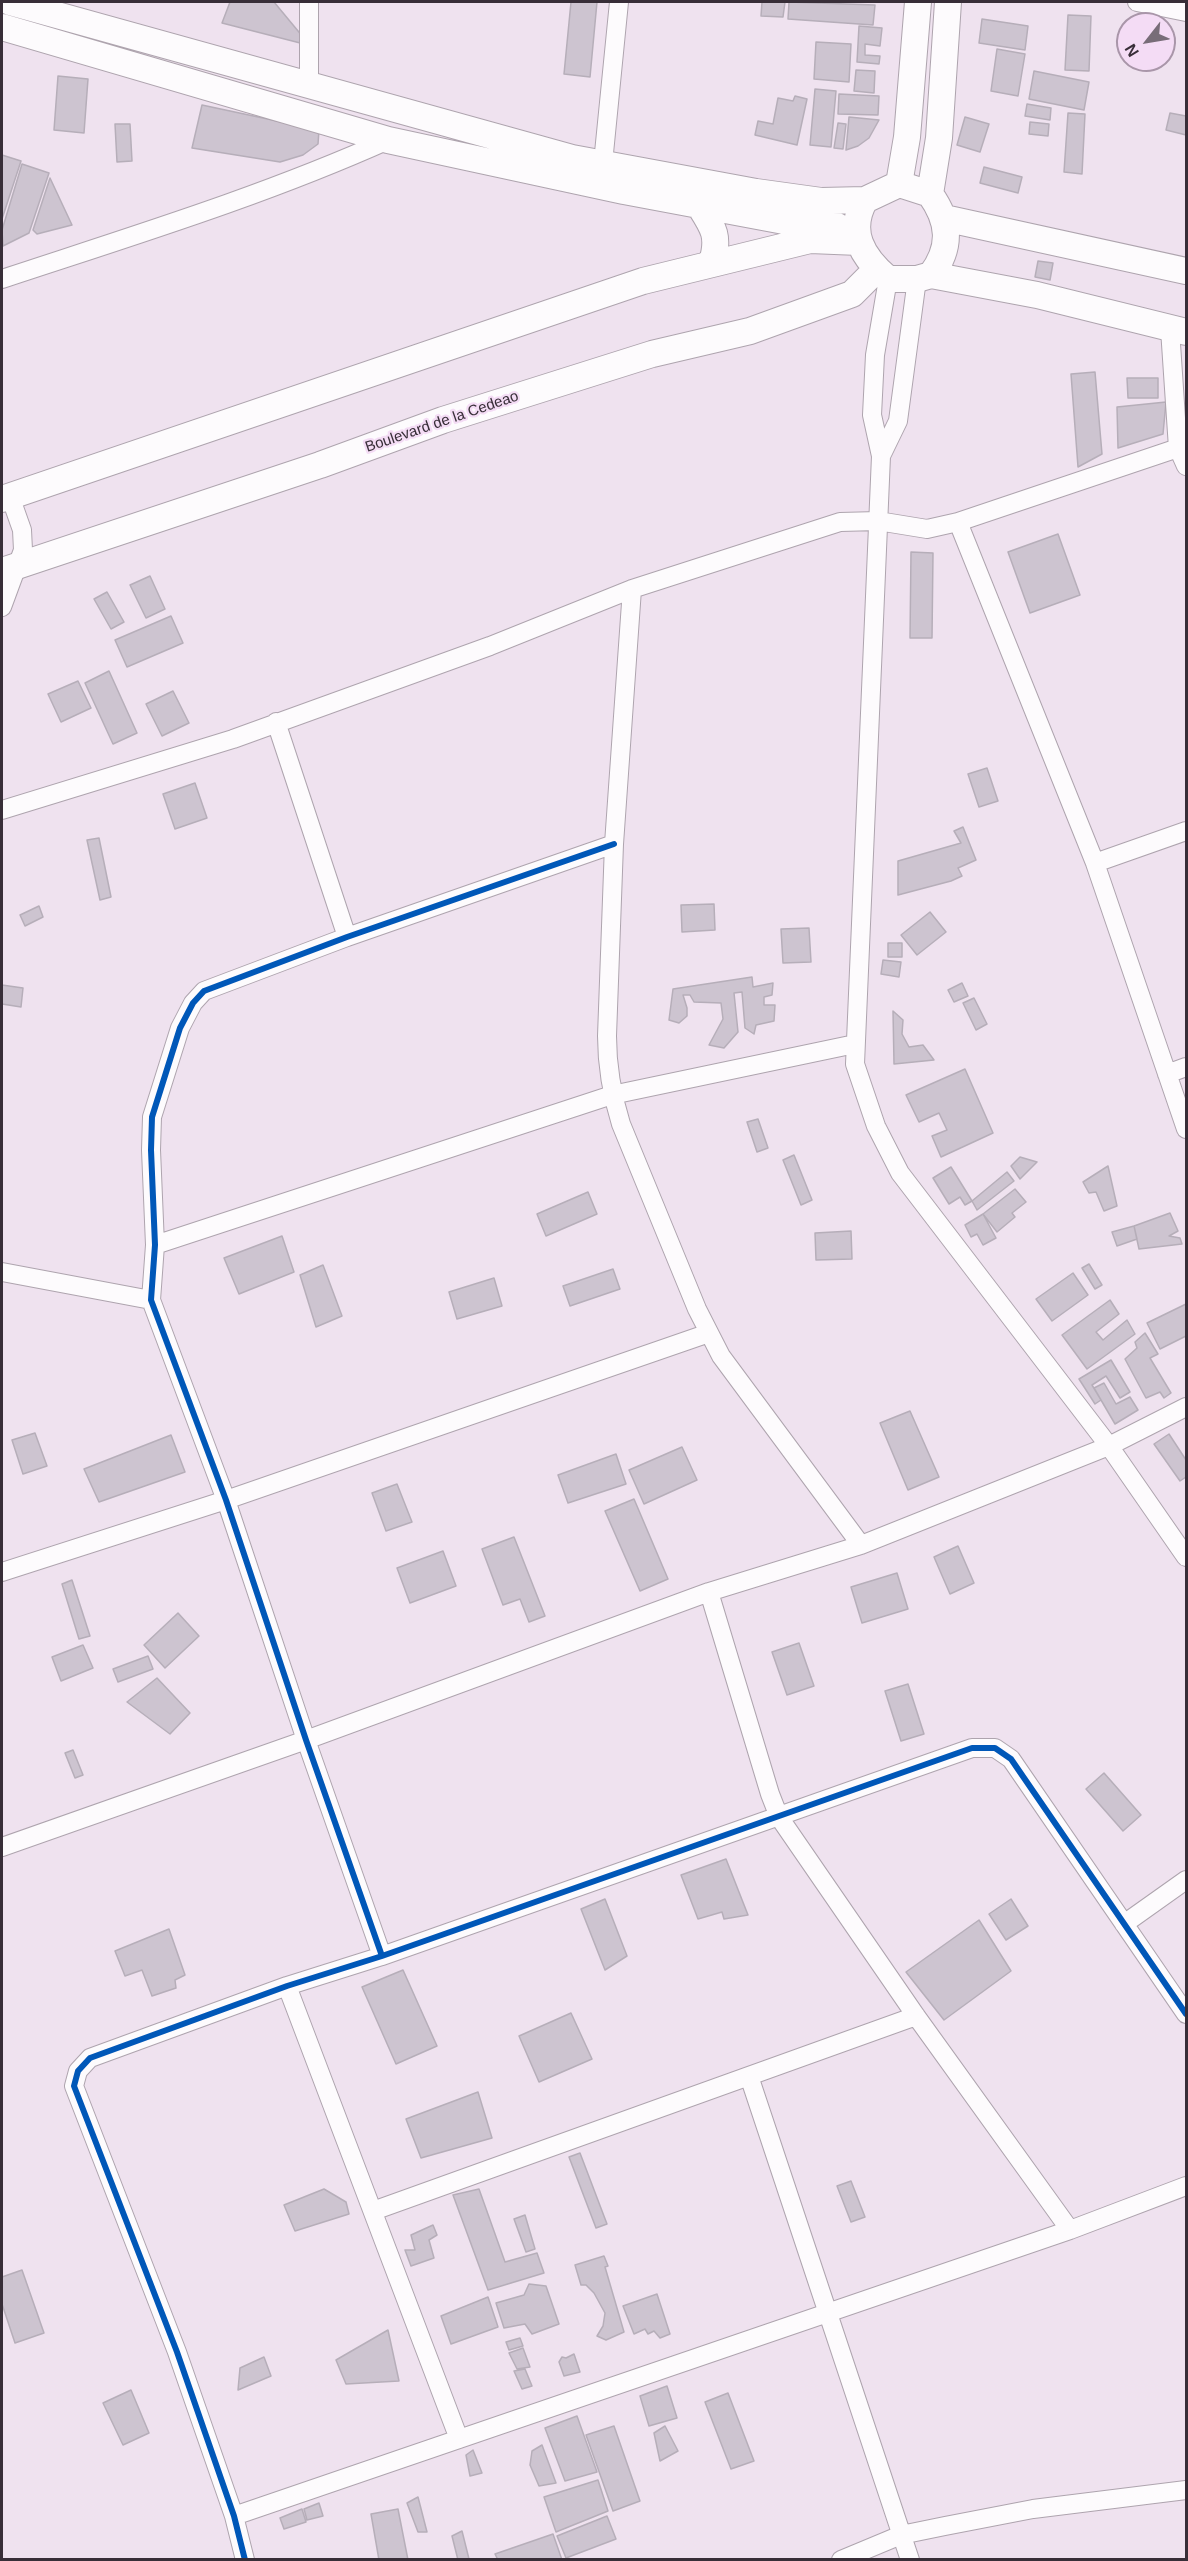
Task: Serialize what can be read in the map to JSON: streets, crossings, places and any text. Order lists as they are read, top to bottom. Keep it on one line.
{"streets":{"main road":["Boulevard de la Cedeao"]},"north":"bottom left"}
